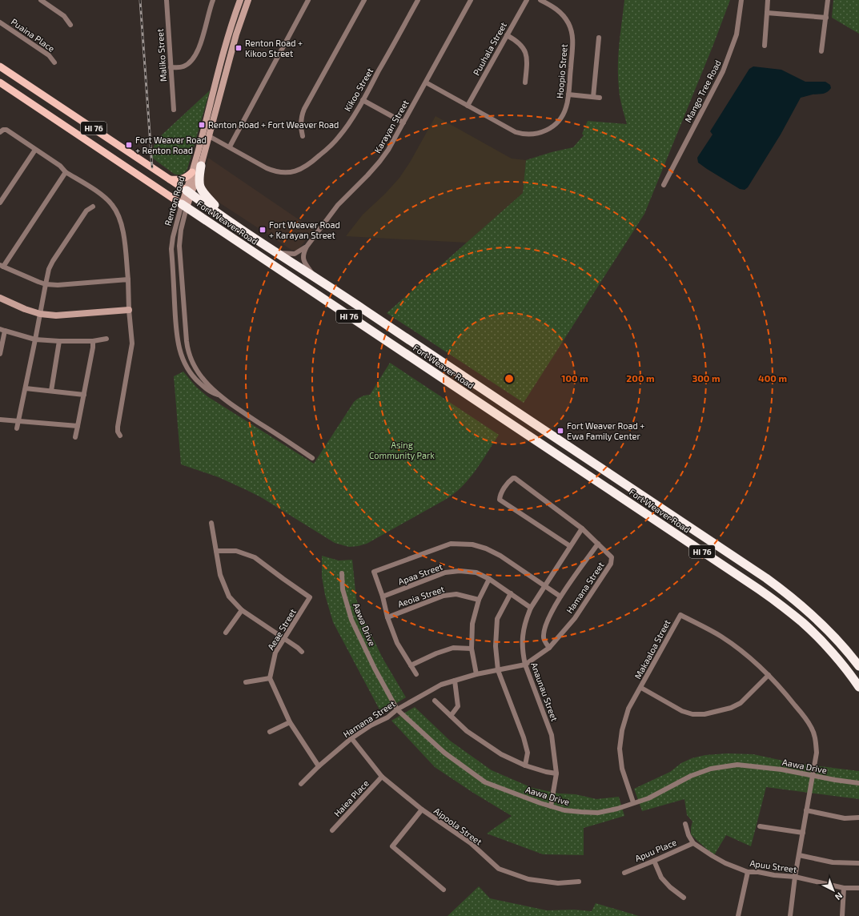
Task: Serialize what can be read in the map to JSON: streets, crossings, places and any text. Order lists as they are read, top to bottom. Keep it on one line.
{"streets":{"highway":["HI 76","Fort Weaver Road"],"street":["Puaina Place","Puuhala Street","Maliko Street","Hoopio Street","Kikoo Street","Mango Tree Road","Karayan Street","Renton Road","Apaa Street","Hamana Street","Aeoia Street","Aawa Drive","Aeae Street","Makaaloa Street","Anaunau Street","Haiea Place","Aipoola Street","Apuu Place","Apuu Street"]},"crossings":[["Puuhala Street","Hoopio Street"],["Hoopio Street","Karayan Street"],["Kikoo Street","Renton Road"],["Karayan Street","Fort Weaver Road"],["Renton Road","Fort Weaver Road"],["Apaa Street","Anaunau Street"],["Hamana Street","Aawa Drive"],["Hamana Street","Anaunau Street"],["Hamana Street","Aipoola Street"],["Aawa Drive","Makaaloa Street"],["Aawa Drive","Anaunau Street"],["Makaaloa Street","Apuu Street"],["Haiea Place","Aipoola Street"],["Apuu Place","Apuu Street"]],"parks":["Asing Community Park"],"places":{"transit":["Renton Road + Kikoo Street","Renton Road + Fort Weaver Road","Fort Weaver Road + Renton Road","Fort Weaver Road + Karayan Street","Fort Weaver Road + Ewa Family Center"]},"north":"bottom right","rings":["100 m","200 m","300 m","400 m"]}
